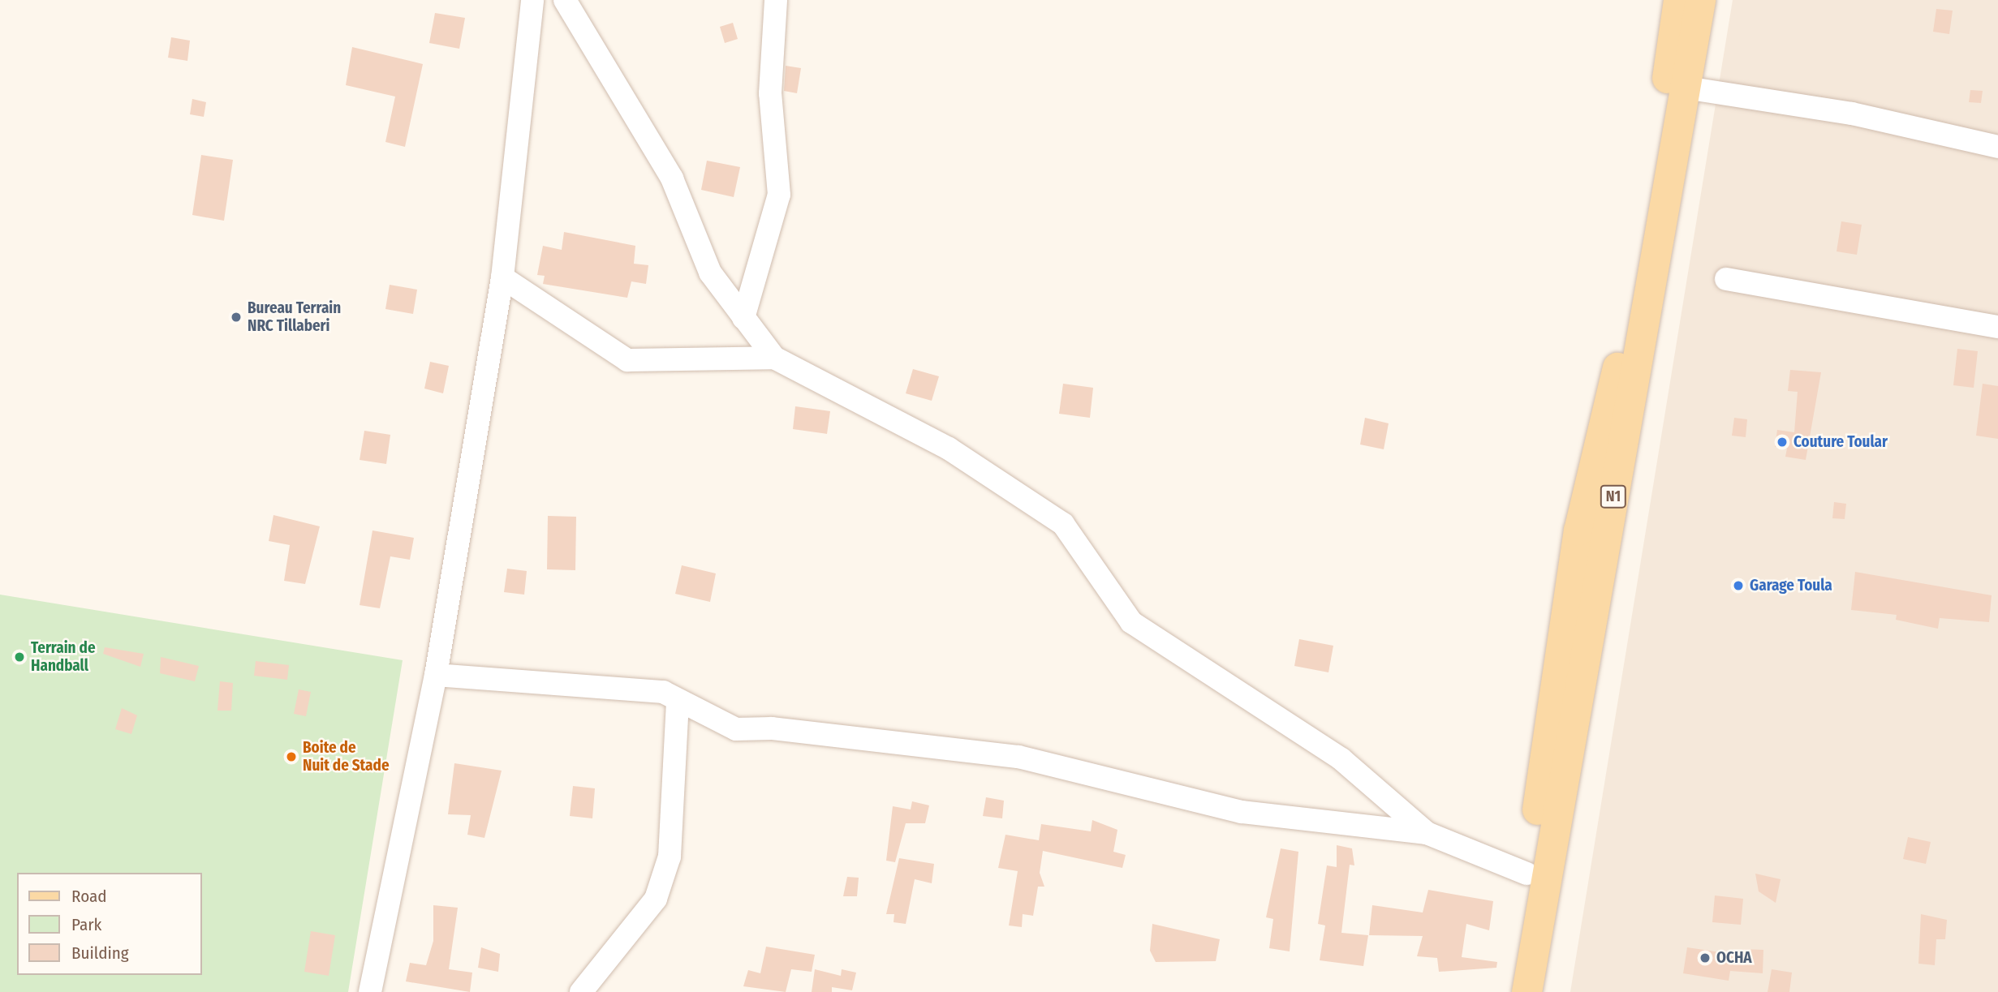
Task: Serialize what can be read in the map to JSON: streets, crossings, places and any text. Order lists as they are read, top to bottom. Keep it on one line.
{"streets":{"main road":["N1"]},"places":["Bureau Terrain NRC Tillaberi","Couture Toular","Garage Toula","Terrain de Handball","Boite de Nuit de Stade","OCHA"],"legend":["Road","Park","Building"]}
